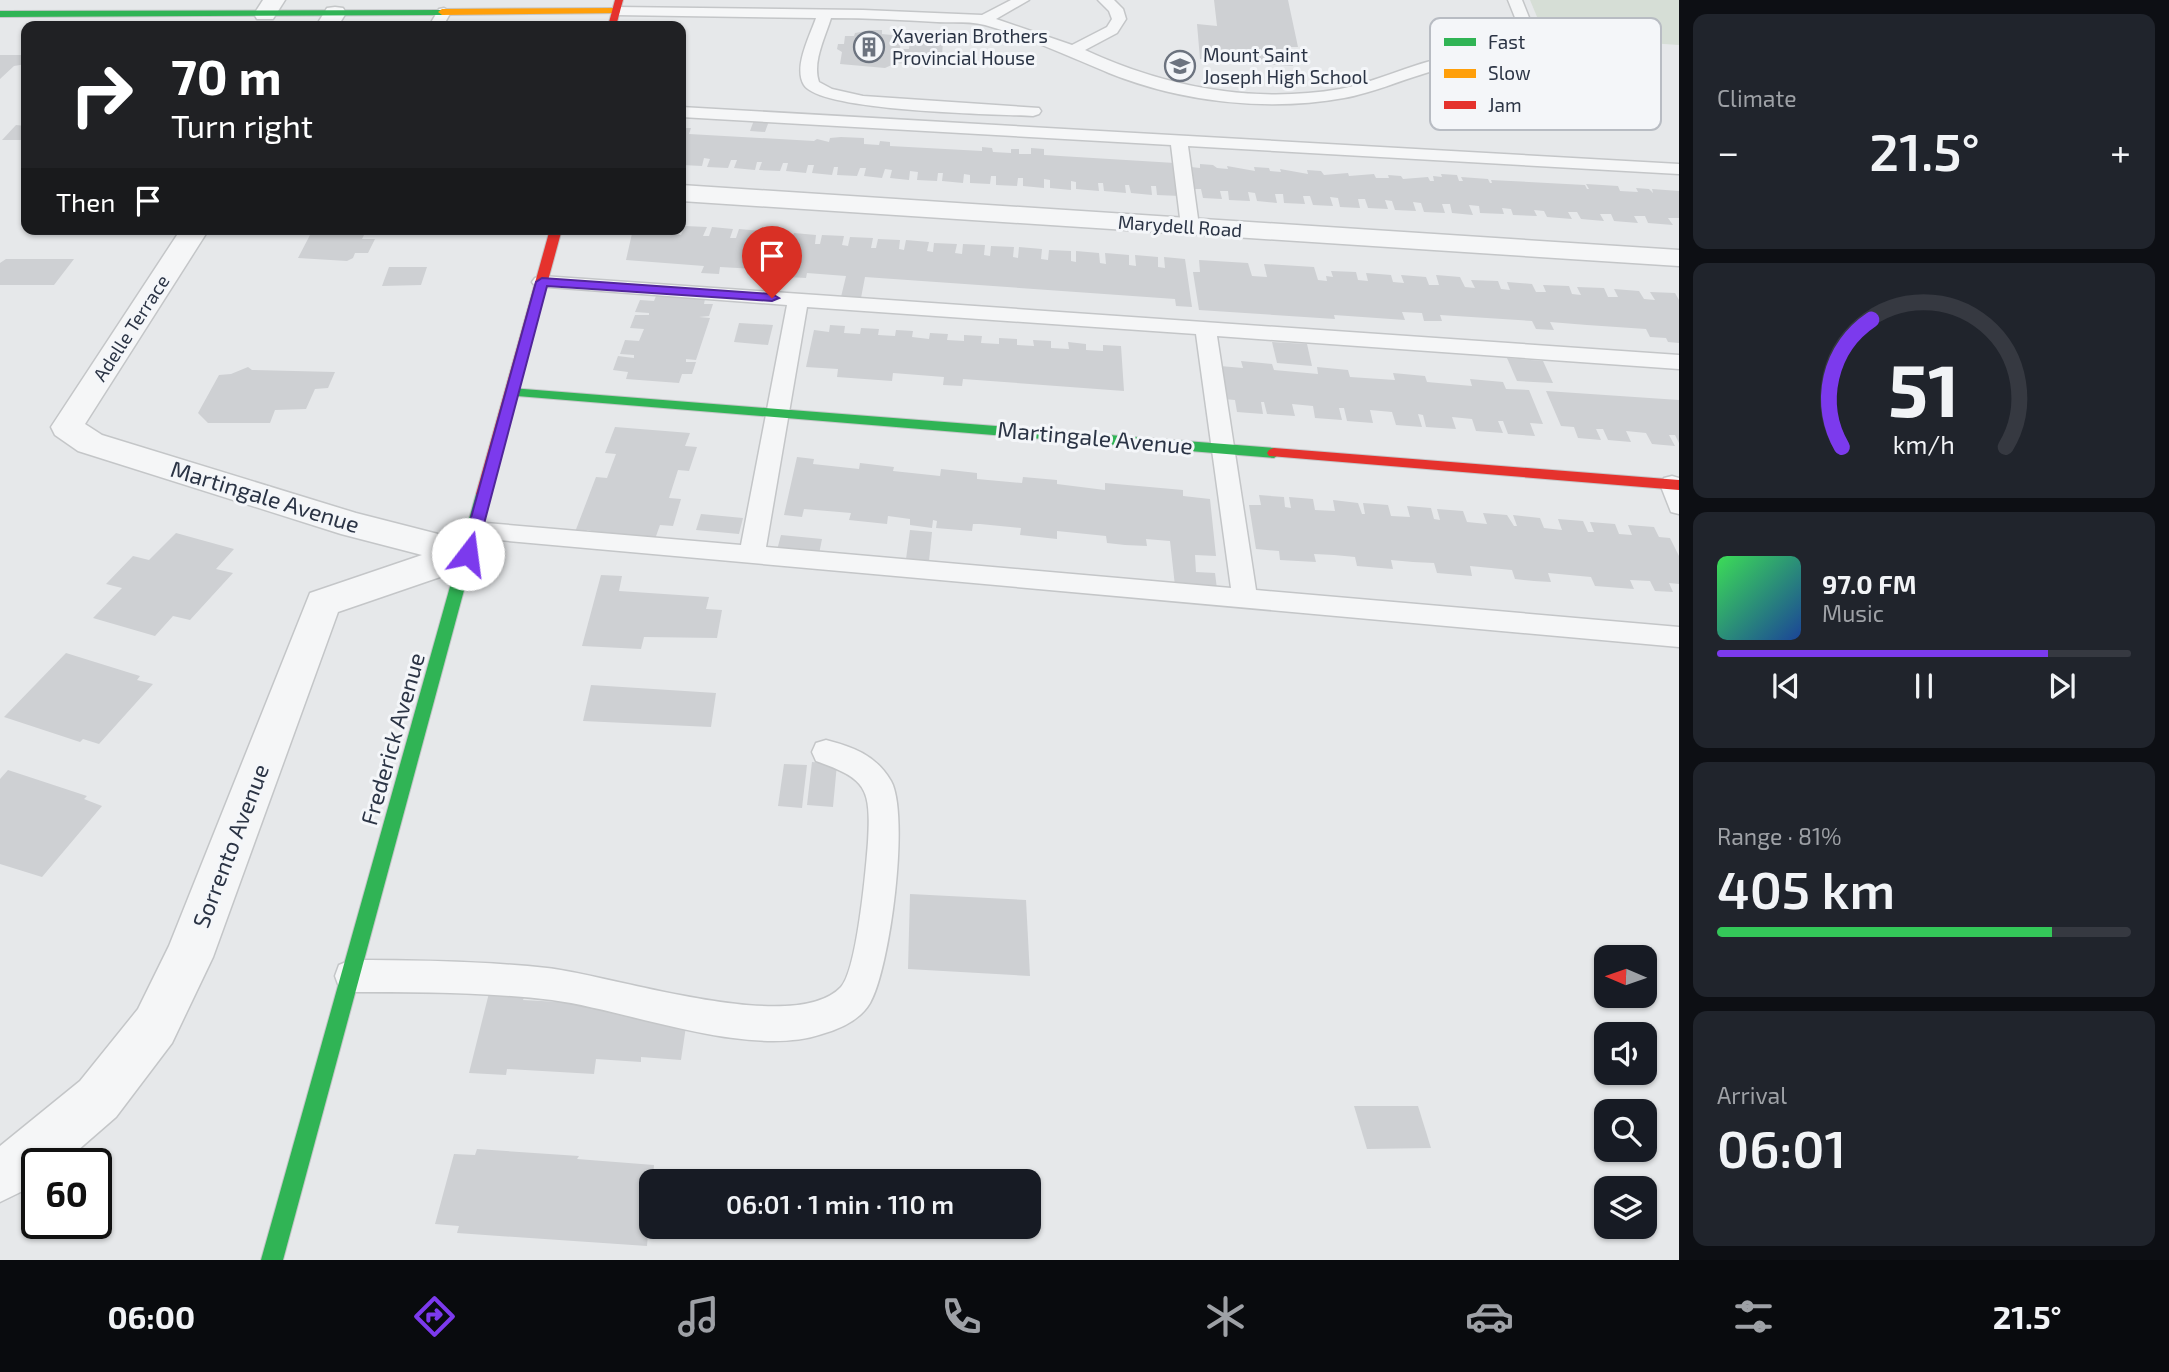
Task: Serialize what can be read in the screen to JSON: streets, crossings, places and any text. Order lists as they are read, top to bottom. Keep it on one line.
{"streets":{"street":["Marydell Road","Adelle Terrace","Martingale Avenue","Frederick Avenue","Sorrento Avenue"]},"crossings":[["Adelle Terrace","Martingale Avenue"],["Martingale Avenue","Frederick Avenue"],["Martingale Avenue","Sorrento Avenue"],["Frederick Avenue","Sorrento Avenue"]],"places":{"building":["Xaverian Brothers Provincial House"],"school or university":["Mount Saint Joseph High School"]},"legend":["Fast","Slow","Jam"],"north":"left","page":{"tile":["Climate",["Range · 81%","405 km"],["Arrival","06:01"]],"turn":["70 m","Turn right"],"heat":["−","21.5°","+"],"then":"Then","song":["97.0 FM","Music"],"limit":"60","trip":"06:01 · 1 min · 110 m","tabs":["06:00","21.5°"],"gauge":["51","km/h"]}}
